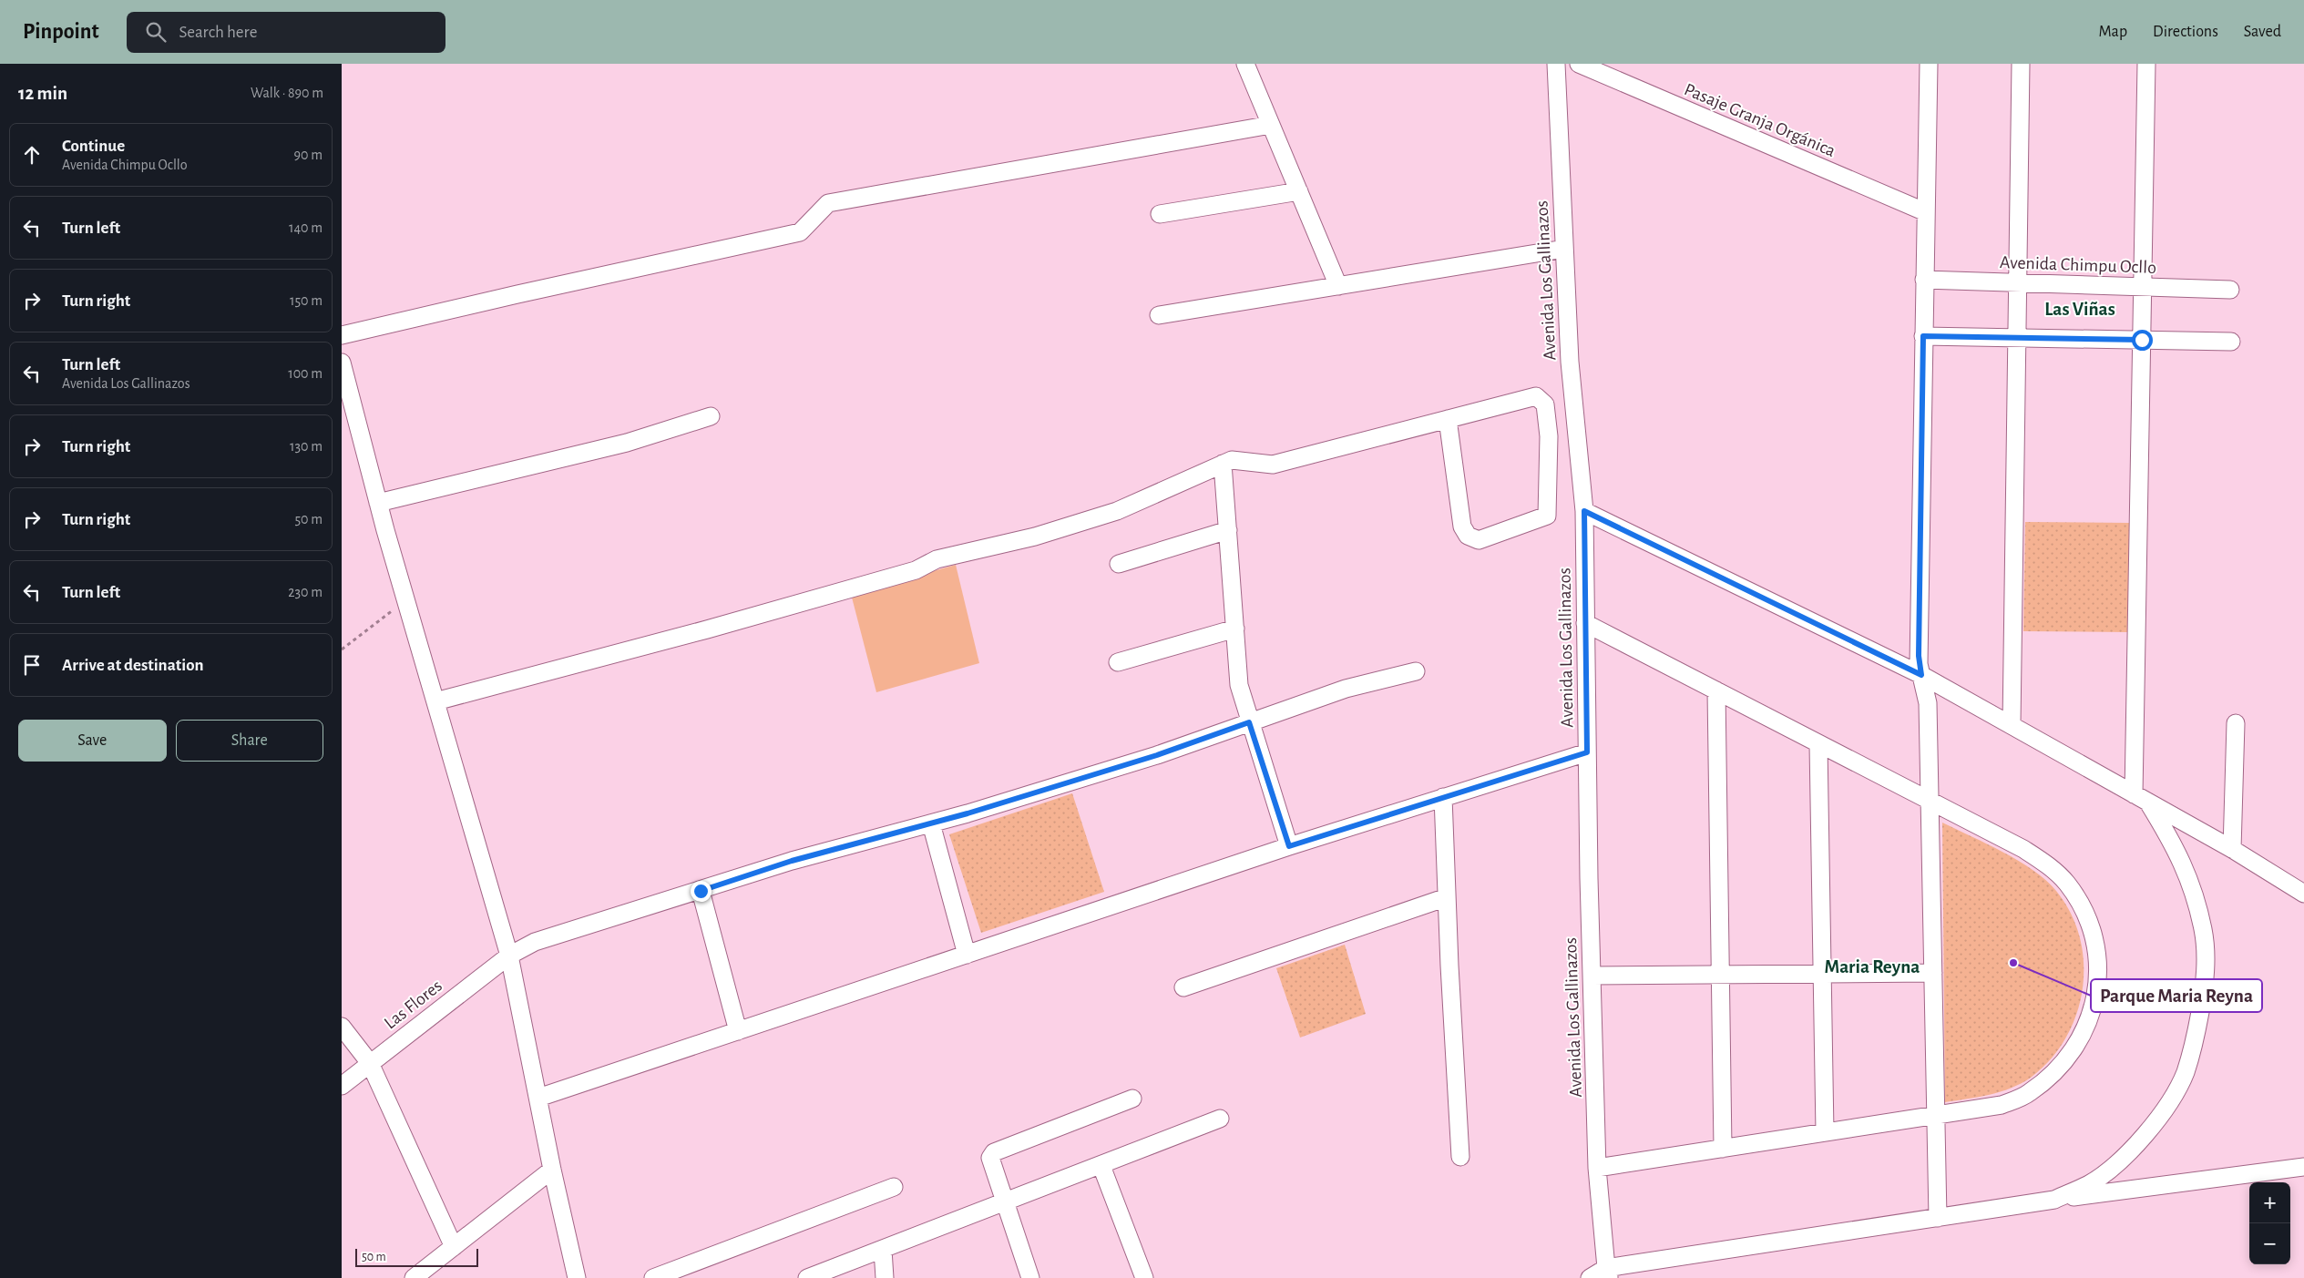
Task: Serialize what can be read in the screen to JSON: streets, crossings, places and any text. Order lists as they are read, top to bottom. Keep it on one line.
{"streets":{"street":["Pasaje Granja Orgánica","Avenida Chimpu Ocllo","Avenida Los Gallinazos","Las Flores"]},"districts":["Las Viñas","Maria Reyna"],"places":["Parque Maria Reyna"],"scale_bar":"50 m","page":{"header":"Pinpoint","search":"Search here","nav":["Map","Directions","Saved"],"heading":["12 min","Walk · 890 m"],"list":[["Continue","Avenida Chimpu Ocllo","90 m"],["Turn left","140 m"],["Turn right","150 m"],["Turn left","Avenida Los Gallinazos","100 m"],["Turn right","130 m"],["Turn right","50 m"],["Turn left","230 m"],"Arrive at destination"],"buttons":["Save","Share"],"map_buttons":["+","−"],"scale":"50 m"}}
